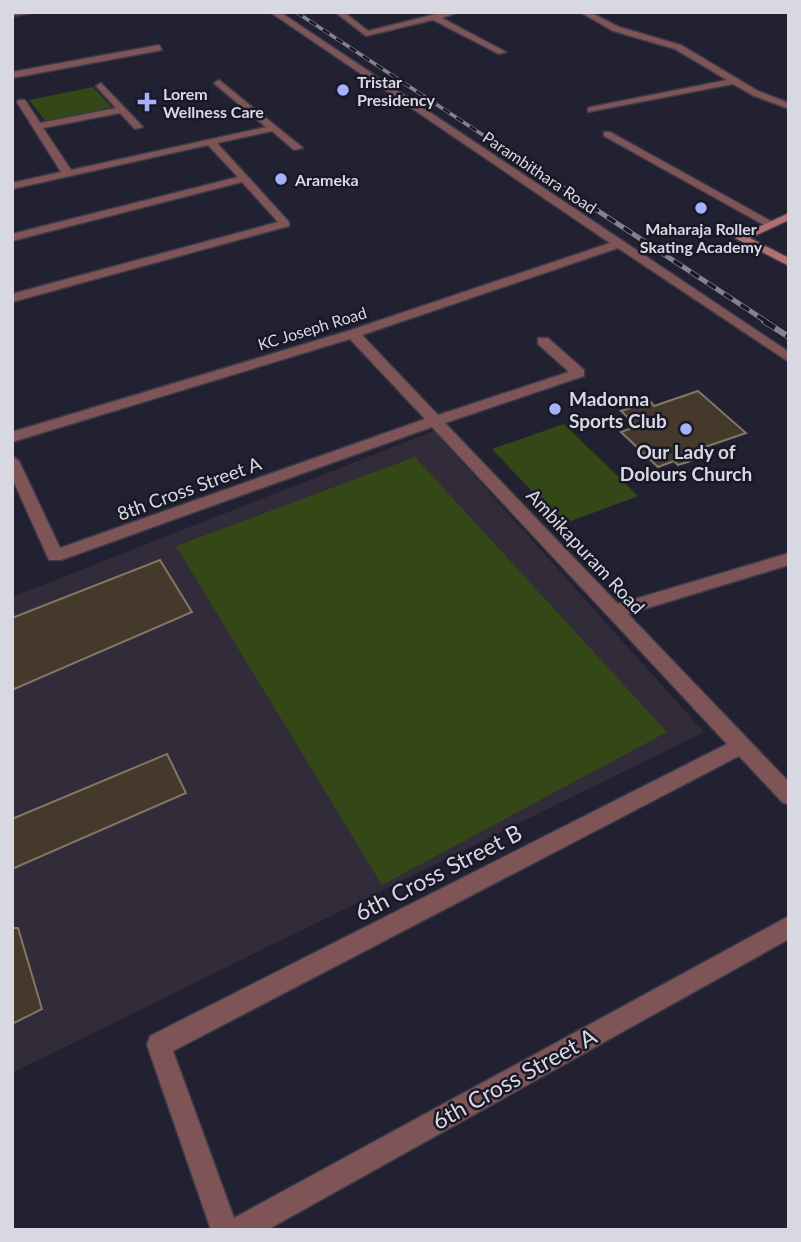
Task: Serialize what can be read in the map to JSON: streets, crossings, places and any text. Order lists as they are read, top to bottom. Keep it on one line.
{"streets":{"street":["Parambithara Road","KC Joseph Road","8th Cross Street A","Ambikapuram Road","6th Cross Street B","6th Cross Street A"]},"crossings":[["Parambithara Road","KC Joseph Road"],["KC Joseph Road","Ambikapuram Road"],["8th Cross Street A","Ambikapuram Road"],["Ambikapuram Road","6th Cross Street B"]],"places":{"other":["Tristar Presidency","Arameka","Maharaja Roller Skating Academy","Madonna Sports Club","Our Lady of Dolours Church"],"health":["Lorem Wellness Care"]}}
